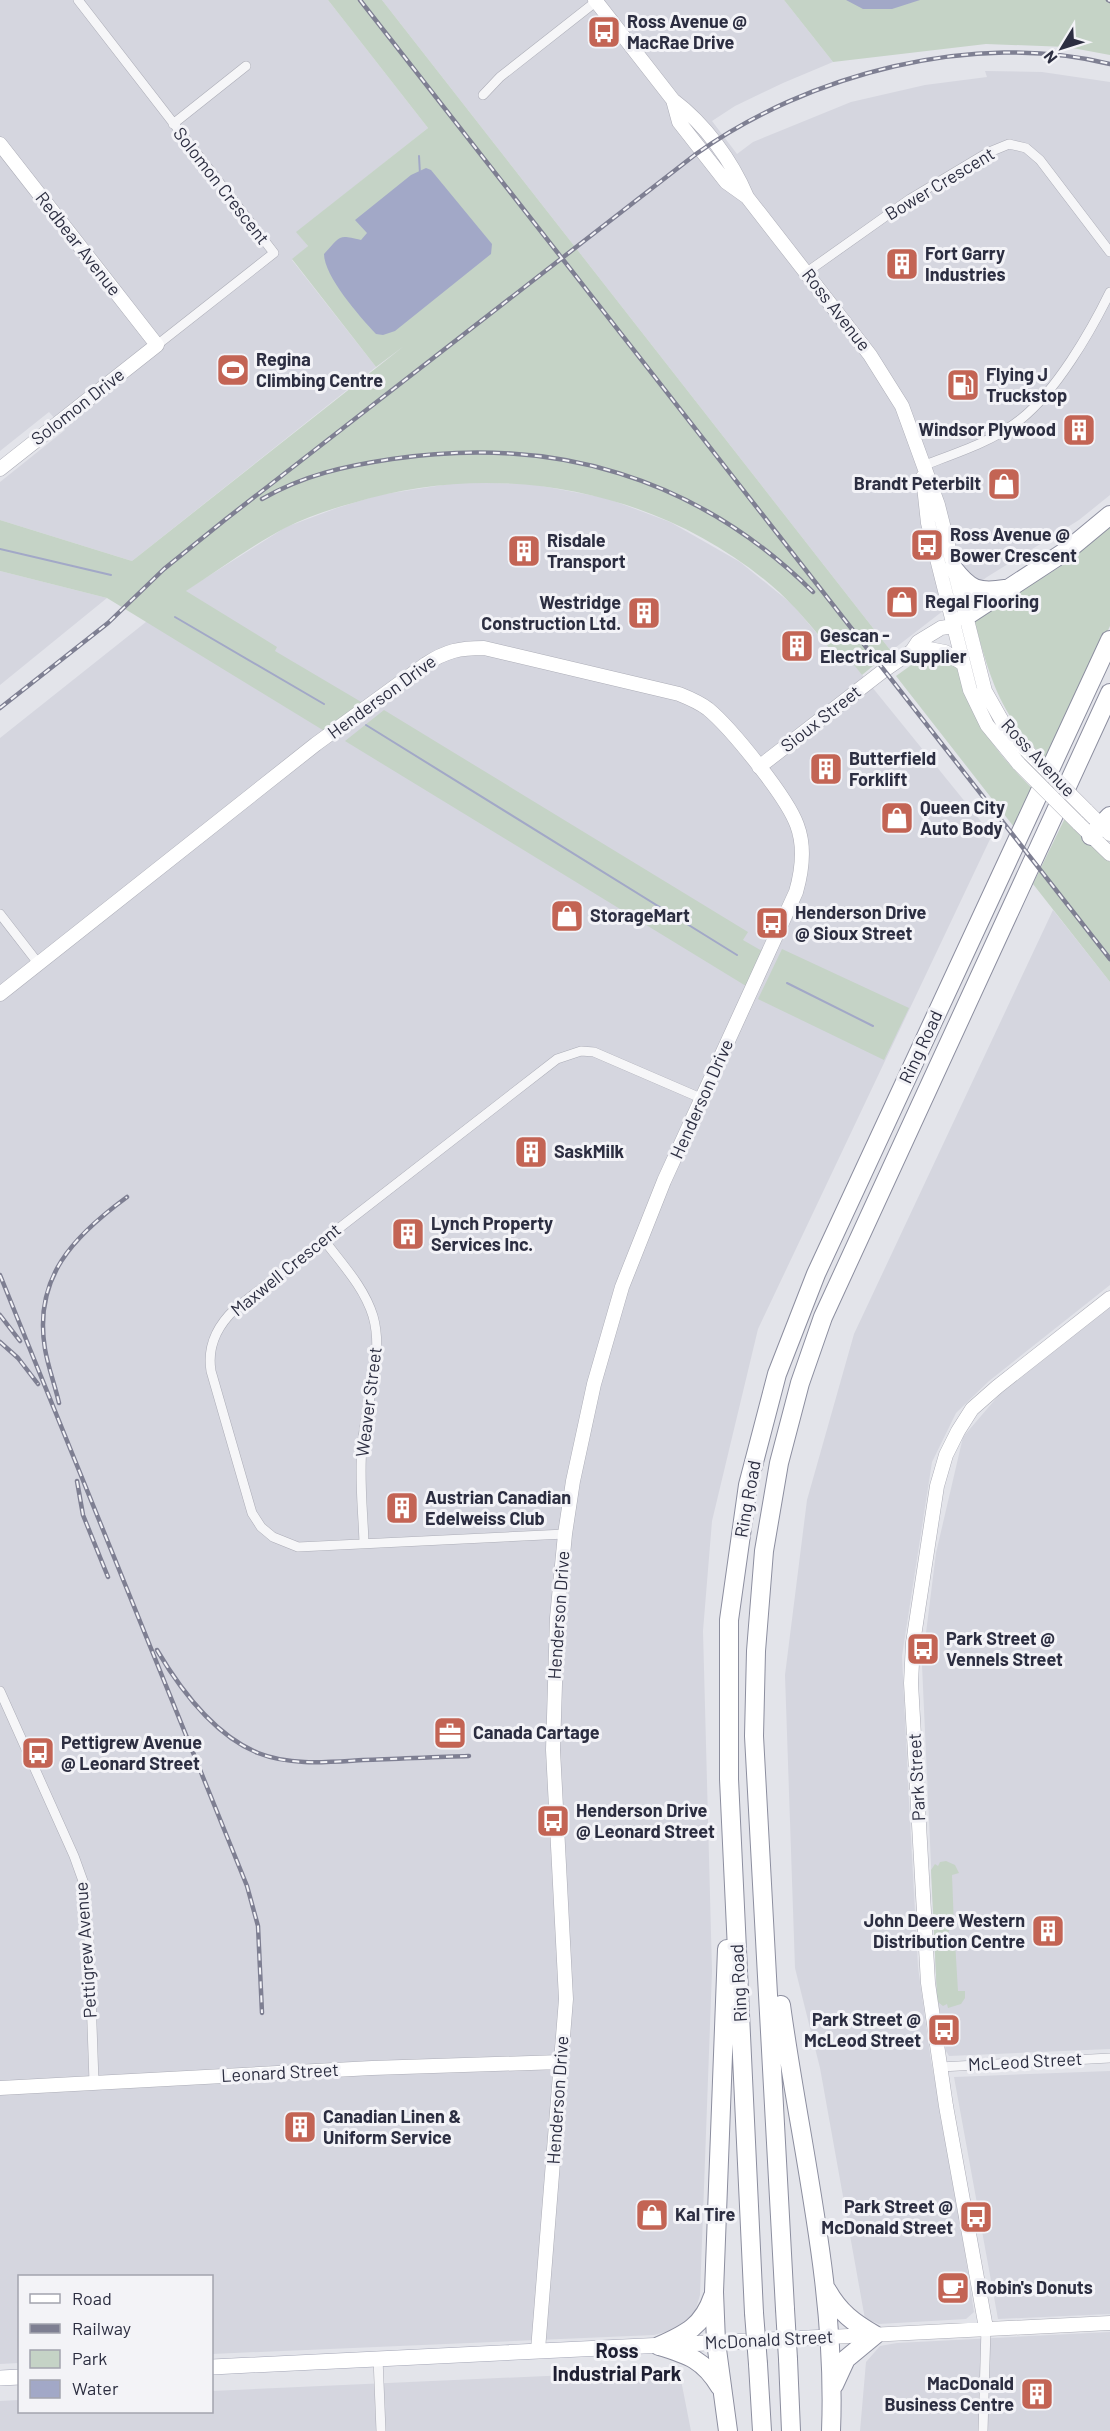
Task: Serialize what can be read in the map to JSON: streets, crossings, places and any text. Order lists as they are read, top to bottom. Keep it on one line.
{"streets":{"highway":["Ring Road"],"main road":["McDonald Street"],"street":["Bower Crescent","Solomon Crescent","Redbear Avenue","Ross Avenue","Solomon Drive","Henderson Drive","Sioux Street","Maxwell Crescent","Weaver Street","Park Street","Pettigrew Avenue","McLeod Street","Leonard Street"]},"crossings":[["Bower Crescent","Ross Avenue"],["Solomon Crescent","Redbear Avenue"],["Solomon Crescent","Solomon Drive"],["Redbear Avenue","Solomon Drive"],["Ross Avenue","Sioux Street"],["Henderson Drive","Sioux Street"],["Henderson Drive","Maxwell Crescent"],["Henderson Drive","Leonard Street"],["Henderson Drive","McDonald Street"],["Maxwell Crescent","Weaver Street"],["Park Street","McLeod Street"],["Park Street","McDonald Street"],["Pettigrew Avenue","Leonard Street"]],"districts":["Ross Industrial Park"],"places":{"bus stop":["Ross Avenue @ MacRae Drive","Ross Avenue @ Bower Crescent","Henderson Drive @ Sioux Street","Park Street @ Vennels Street","Pettigrew Avenue @ Leonard Street","Henderson Drive @ Leonard Street","Park Street @ McLeod Street","Park Street @ McDonald Street"],"building":["Fort Garry Industries","Windsor Plywood","Risdale Transport","Westridge Construction Ltd.","Gescan - Electrical Supplier","Butterfield Forklift","SaskMilk","Lynch Property Services Inc.","Austrian Canadian Edelweiss Club","John Deere Western Distribution Centre","Canadian Linen & Uniform Service","MacDonald Business Centre"],"sports":["Regina Climbing Centre"],"fuel station":["Flying J Truckstop"],"shop":["Brandt Peterbilt","Regal Flooring","Queen City Auto Body","StorageMart","Kal Tire"],"office":["Canada Cartage"],"cafe":["Robin's Donuts"]},"legend":["Road","Railway","Park","Water"],"north":"bottom left"}
